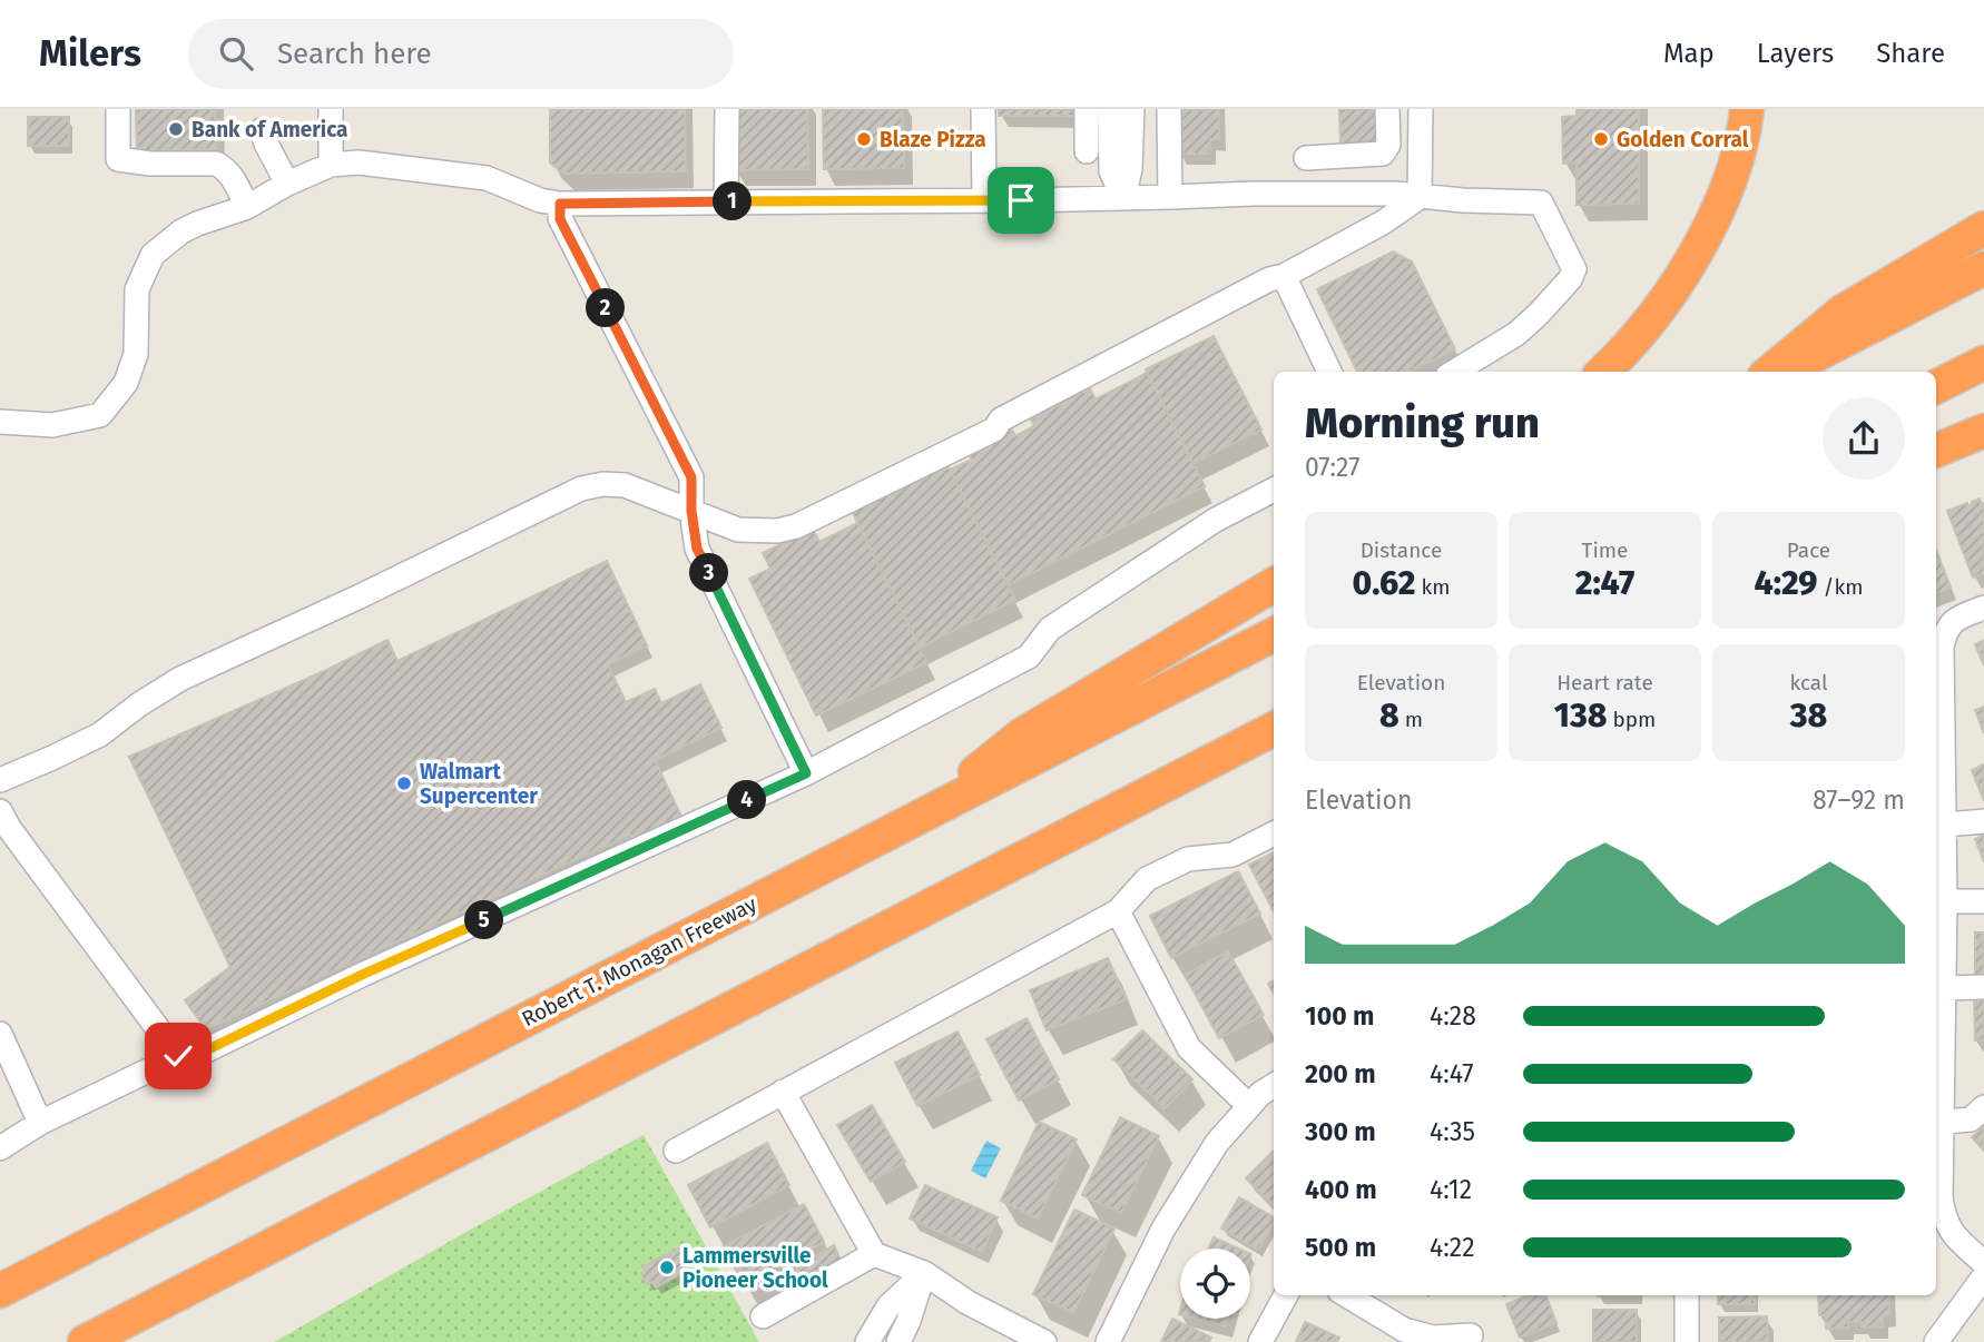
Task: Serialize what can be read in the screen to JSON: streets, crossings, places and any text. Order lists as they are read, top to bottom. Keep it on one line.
{"streets":{"highway":["Robert T. Monagan Freeway"]},"places":["Bank of America","Blaze Pizza","Golden Corral","Walmart Supercenter","Lammersville Pioneer School"],"page":{"header":"Milers","search":"Search here","nav":["Map","Layers","Share"],"pins":["1","2","3","4","5"],"heading":["Morning run","07:27"],"stats":[["Distance","0.62 km"],["Time","2:47"],["Pace","4:29 /km"],["Elevation","8 m"],["Heart rate","138 bpm"],["kcal","38"]],"chart":["Elevation","87–92 m"],"list":[{"name":"100 m","note":"4:28"},{"name":"200 m","note":"4:47"},{"name":"300 m","note":"4:35"},{"name":"400 m","note":"4:12"},{"name":"500 m","note":"4:22"}]}}
